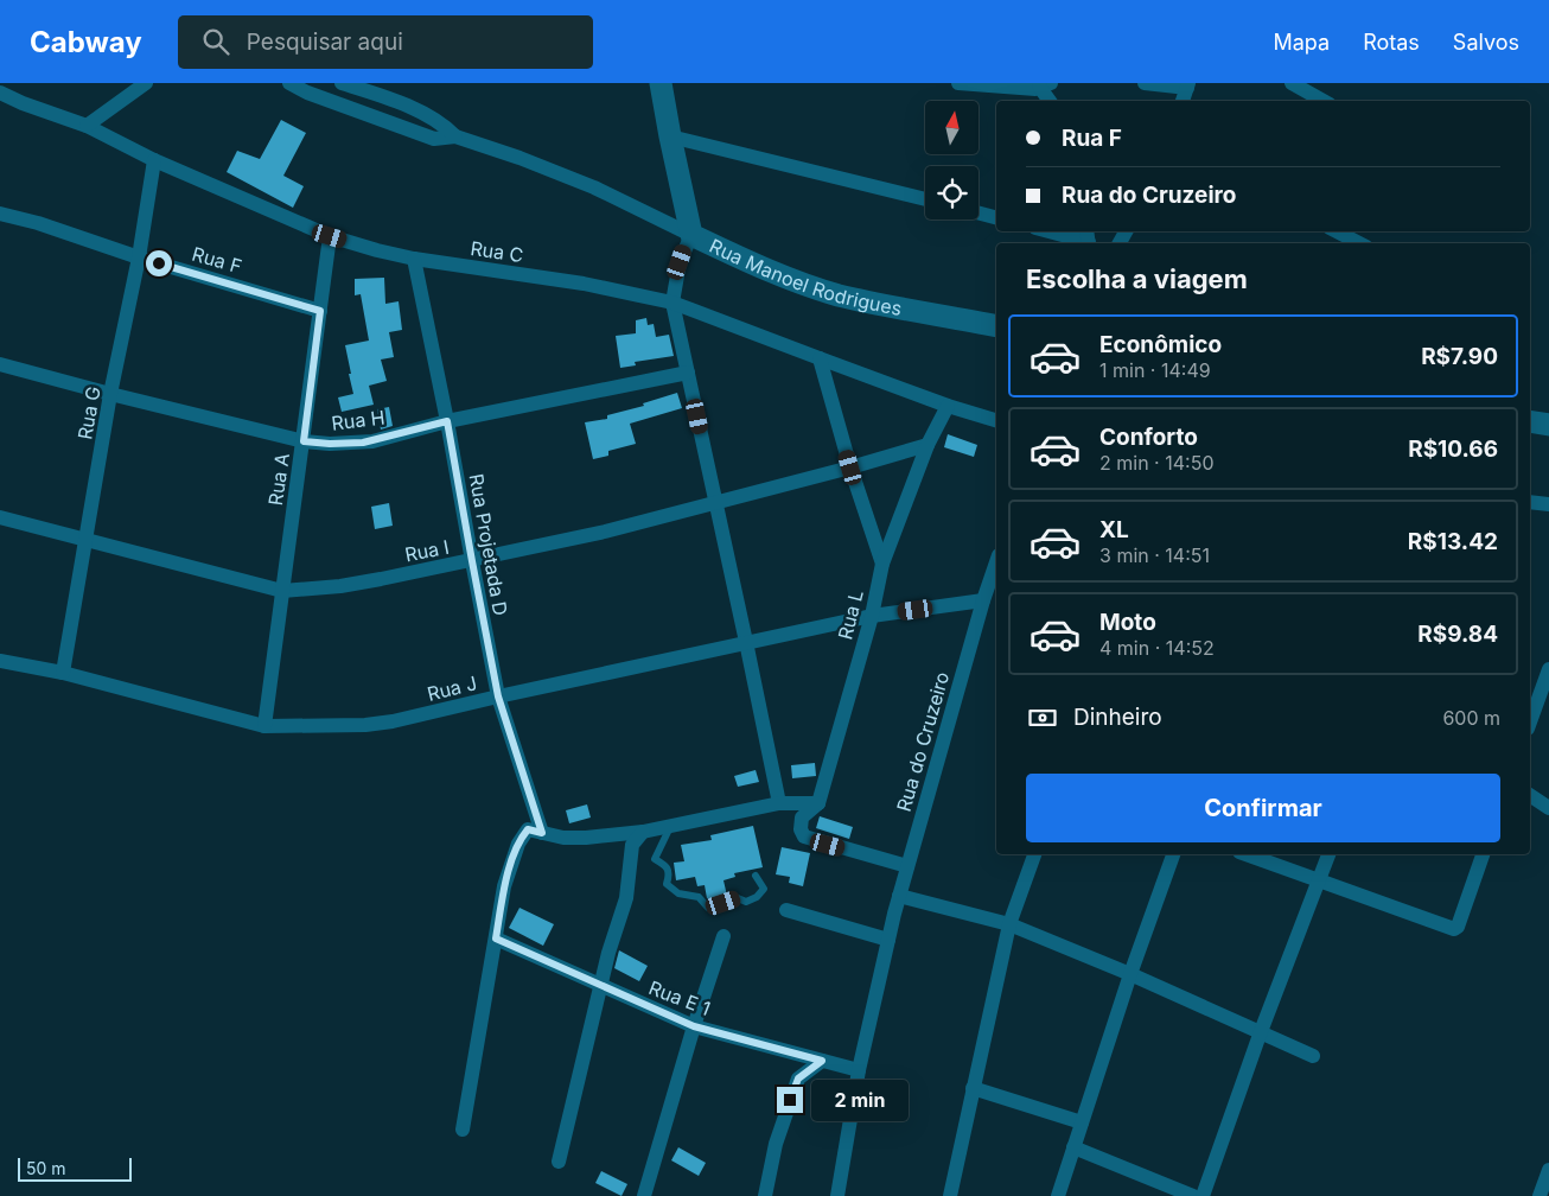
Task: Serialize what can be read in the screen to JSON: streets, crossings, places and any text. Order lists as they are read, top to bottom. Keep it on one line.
{"streets":{"street":["Rua C","Rua F","Rua Manoel Rodrigues","Rua G","Rua H","Rua A","Rua Projetada D","Rua I","Rua L","Rua J","Rua do Cruzeiro","Rua E 1"]},"crossings":[["Rua C","Rua G"],["Rua C","Rua A"],["Rua C","Rua Projetada D"],["Rua C","Rua L"],["Rua F","Rua G"],["Rua F","Rua A"],["Rua G","Rua H"],["Rua G","Rua I"],["Rua G","Rua J"],["Rua H","Rua A"],["Rua H","Rua Projetada D"],["Rua A","Rua I"],["Rua A","Rua J"],["Rua Projetada D","Rua I"],["Rua Projetada D","Rua J"],["Rua I","Rua L"],["Rua L","Rua J"],["Rua J","Rua do Cruzeiro"],["Rua do Cruzeiro","Rua E 1"]],"scale_bar":"50 m","north":"top","page":{"header":"Cabway","search":"Pesquisar aqui","nav":["Mapa","Rotas","Salvos"],"banner":["Rua F","Rua do Cruzeiro"],"heading":"Escolha a viagem","list":[{"name":"Econômico","note":"1 min · 14:49","value":"R$7.90"},{"name":"Conforto","note":"2 min · 14:50","value":"R$10.66"},{"name":"XL","note":"3 min · 14:51","value":"R$13.42"},{"name":"Moto","note":"4 min · 14:52","value":"R$9.84"}],"pay":["Dinheiro","600 m"],"buttons":"Confirmar","bubble":"2 min","scale":"50 m"}}
